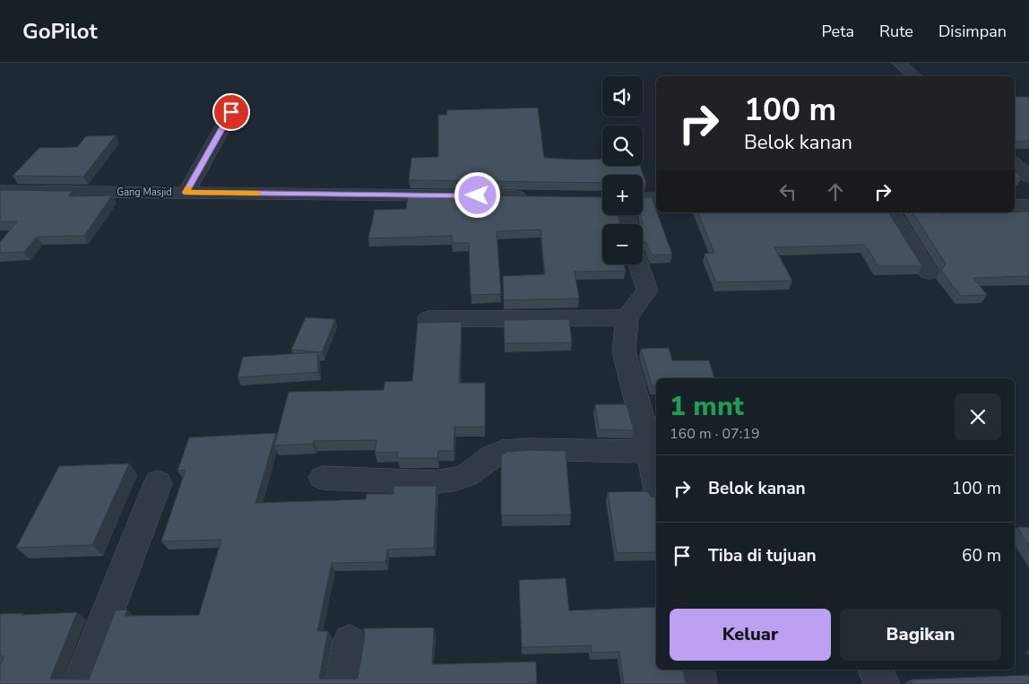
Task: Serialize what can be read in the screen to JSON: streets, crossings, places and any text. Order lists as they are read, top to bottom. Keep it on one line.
{"streets":{"street":["Gang Masjid"]},"page":{"header":"GoPilot","nav":["Peta","Rute","Disimpan"],"map_buttons":["+","−"],"turn":["100 m","Belok kanan"],"heading":["1 mnt","160 m · 07:19"],"list":[{"name":"Belok kanan","value":"100 m"},{"name":"Tiba di tujuan","value":"60 m"}],"buttons":["Keluar","Bagikan"]}}
